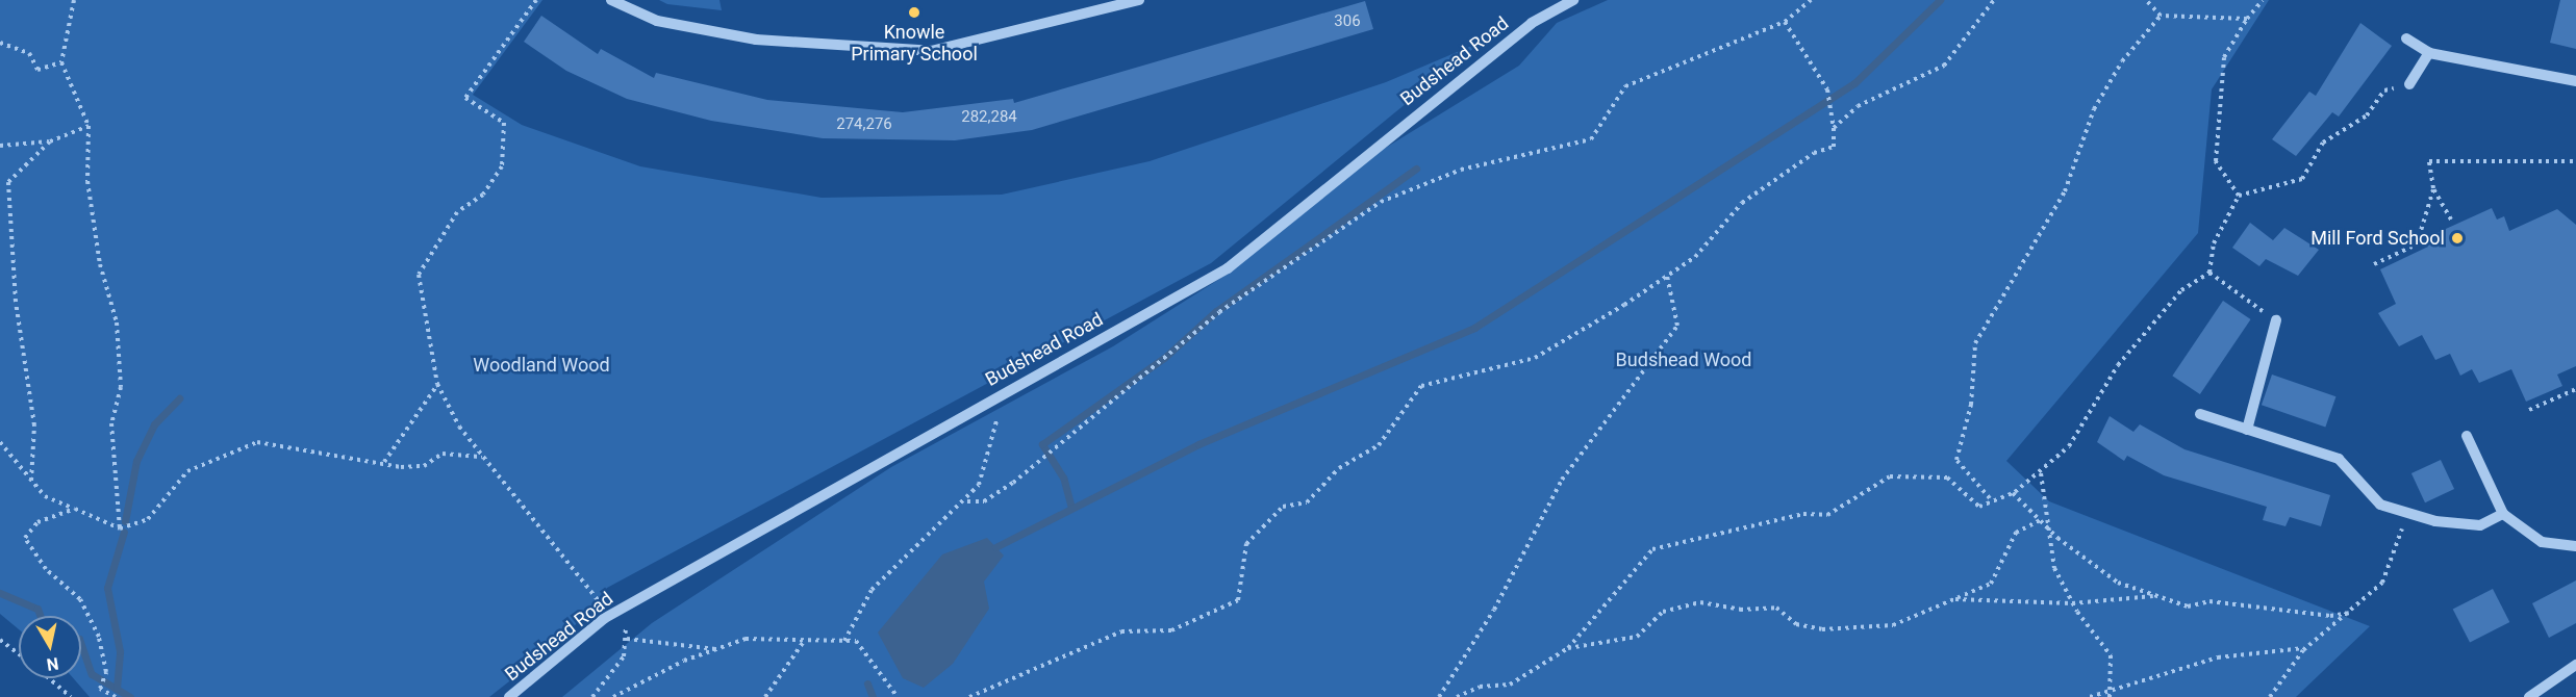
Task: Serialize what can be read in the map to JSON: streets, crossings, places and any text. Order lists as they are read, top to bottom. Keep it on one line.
{"streets":{"street":["Budshead Road"]},"parks":["Budshead Wood","Woodland Wood"],"places":["Knowle Primary School","Mill Ford School"],"house_numbers":["306","282,284","274,276"],"north":"bottom"}
